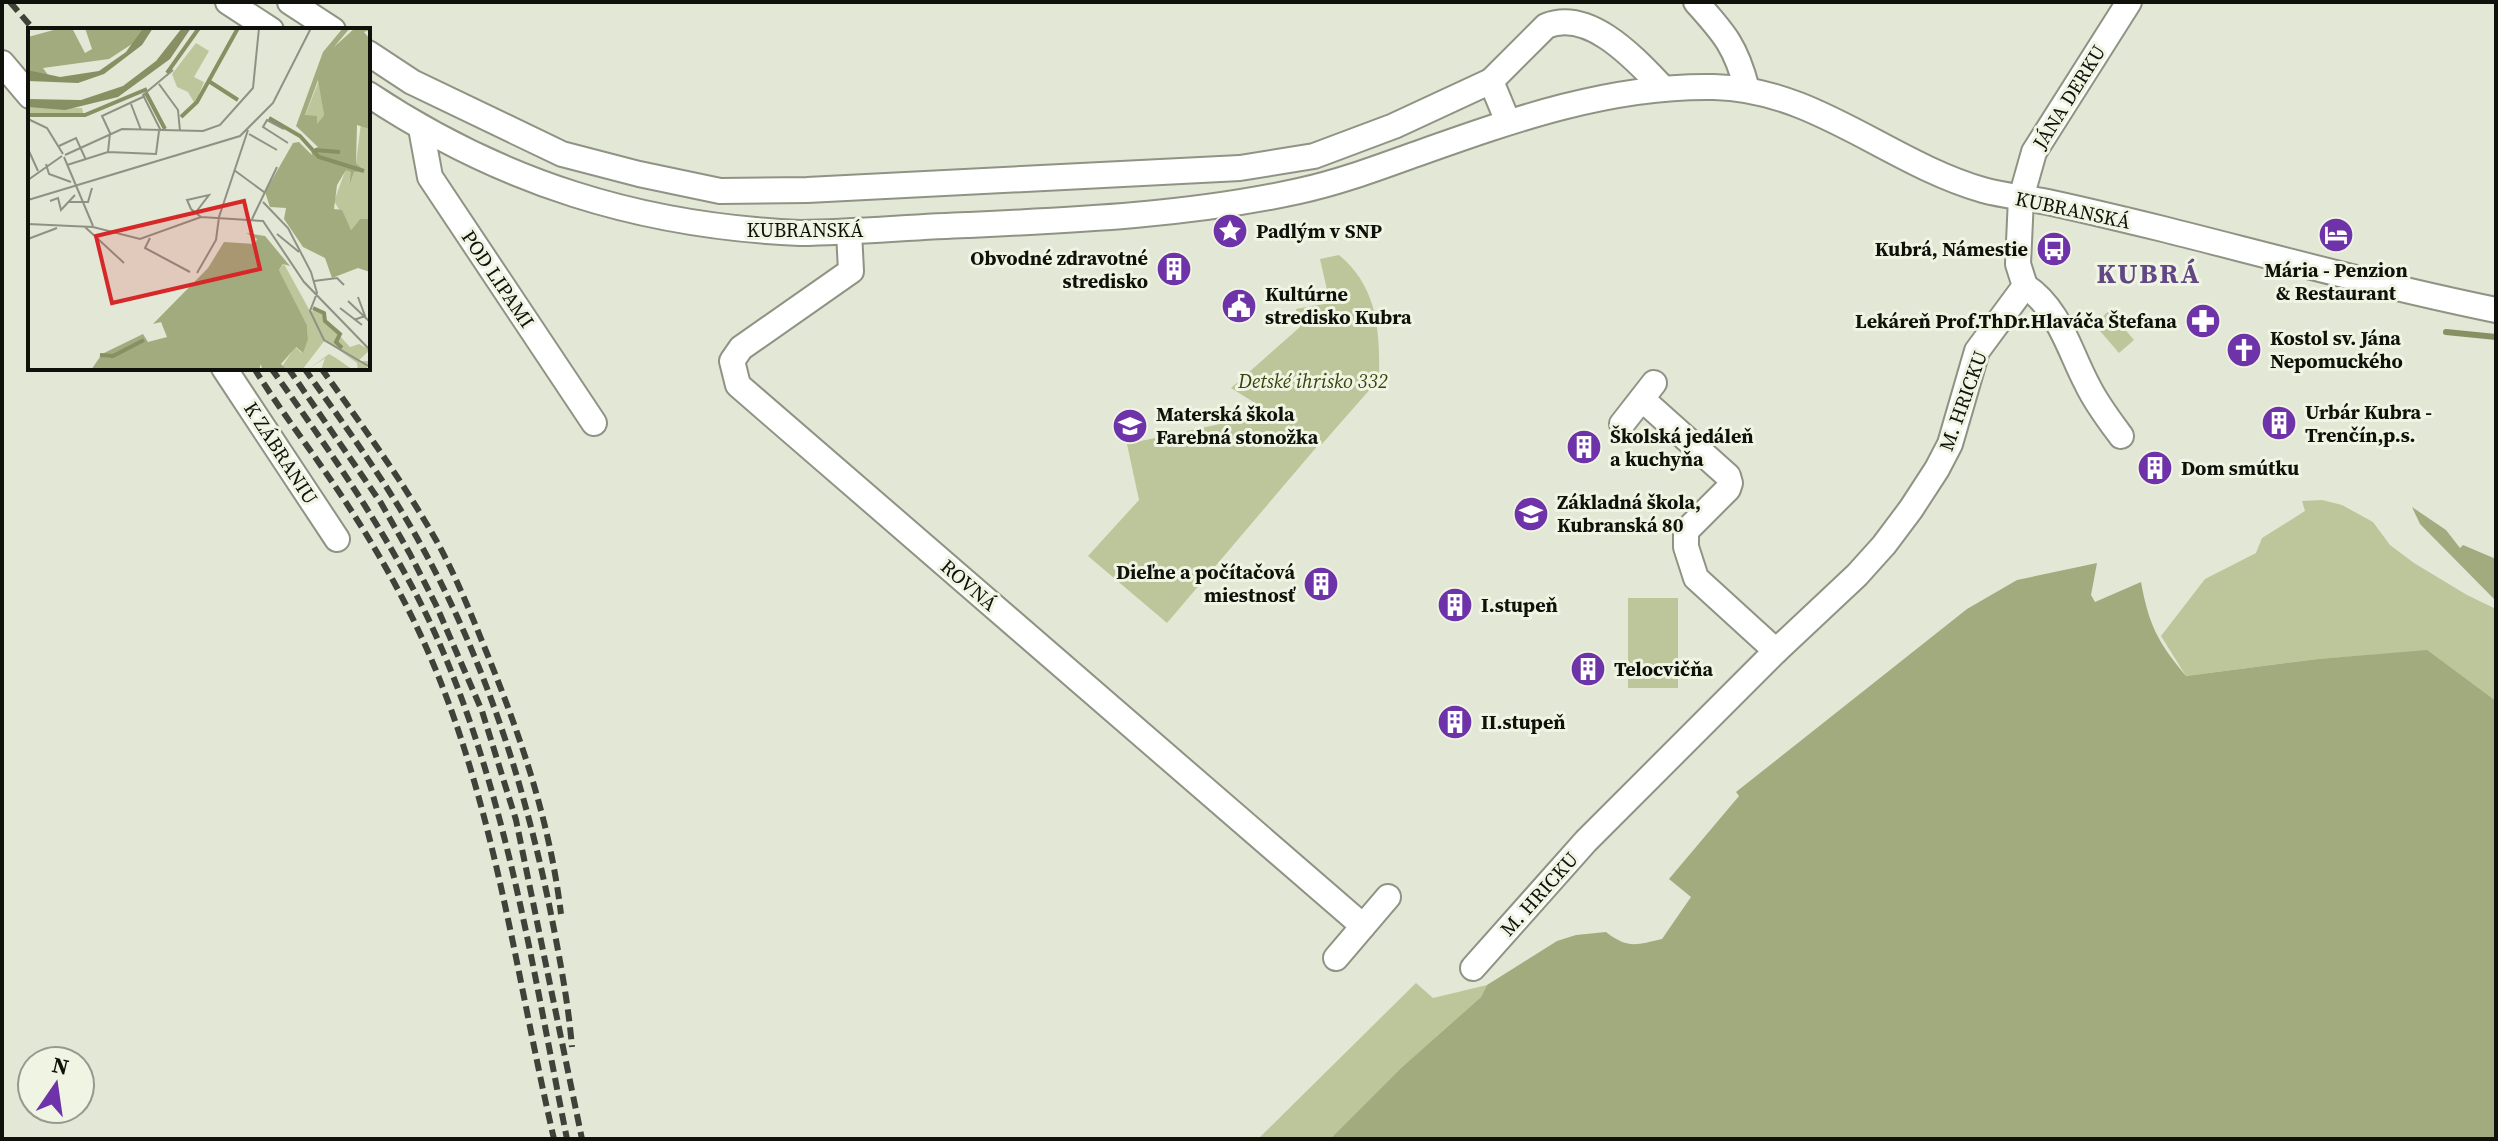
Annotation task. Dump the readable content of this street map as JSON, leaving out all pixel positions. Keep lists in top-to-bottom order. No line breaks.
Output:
{"streets":{"street":["JÁNA DERKU","KUBRANSKÁ","POD LIPAMI","M. HRICKU","K ZÁBRANIU","ROVNÁ"]},"crossings":[["JÁNA DERKU","KUBRANSKÁ"],["KUBRANSKÁ","POD LIPAMI"],["KUBRANSKÁ","ROVNÁ"]],"districts":["KUBRÁ"],"parks":["Detské ihrisko 332"],"places":{"place":["Padlým v SNP"],"hotel":["Mária - Penzion & Restaurant"],"bus stop":["Kubrá, Námestie"],"building":["Obvodné zdravotné stredisko","Urbár Kubra - Trenčín,p.s.","Školská jedáleň a kuchyňa","Dom smútku","Dieľne a počítačová miestnosť","I.stupeň","Telocvičňa","II.stupeň"],"public building":["Kultúrne stredisko Kubra"],"pharmacy":["Lekáreň Prof.ThDr.Hlaváča Štefana"],"church":["Kostol sv. Jána Nepomuckého"],"school or university":["Materská škola Farebná stonožka","Základná škola, Kubranská 80"]},"north":"top"}
